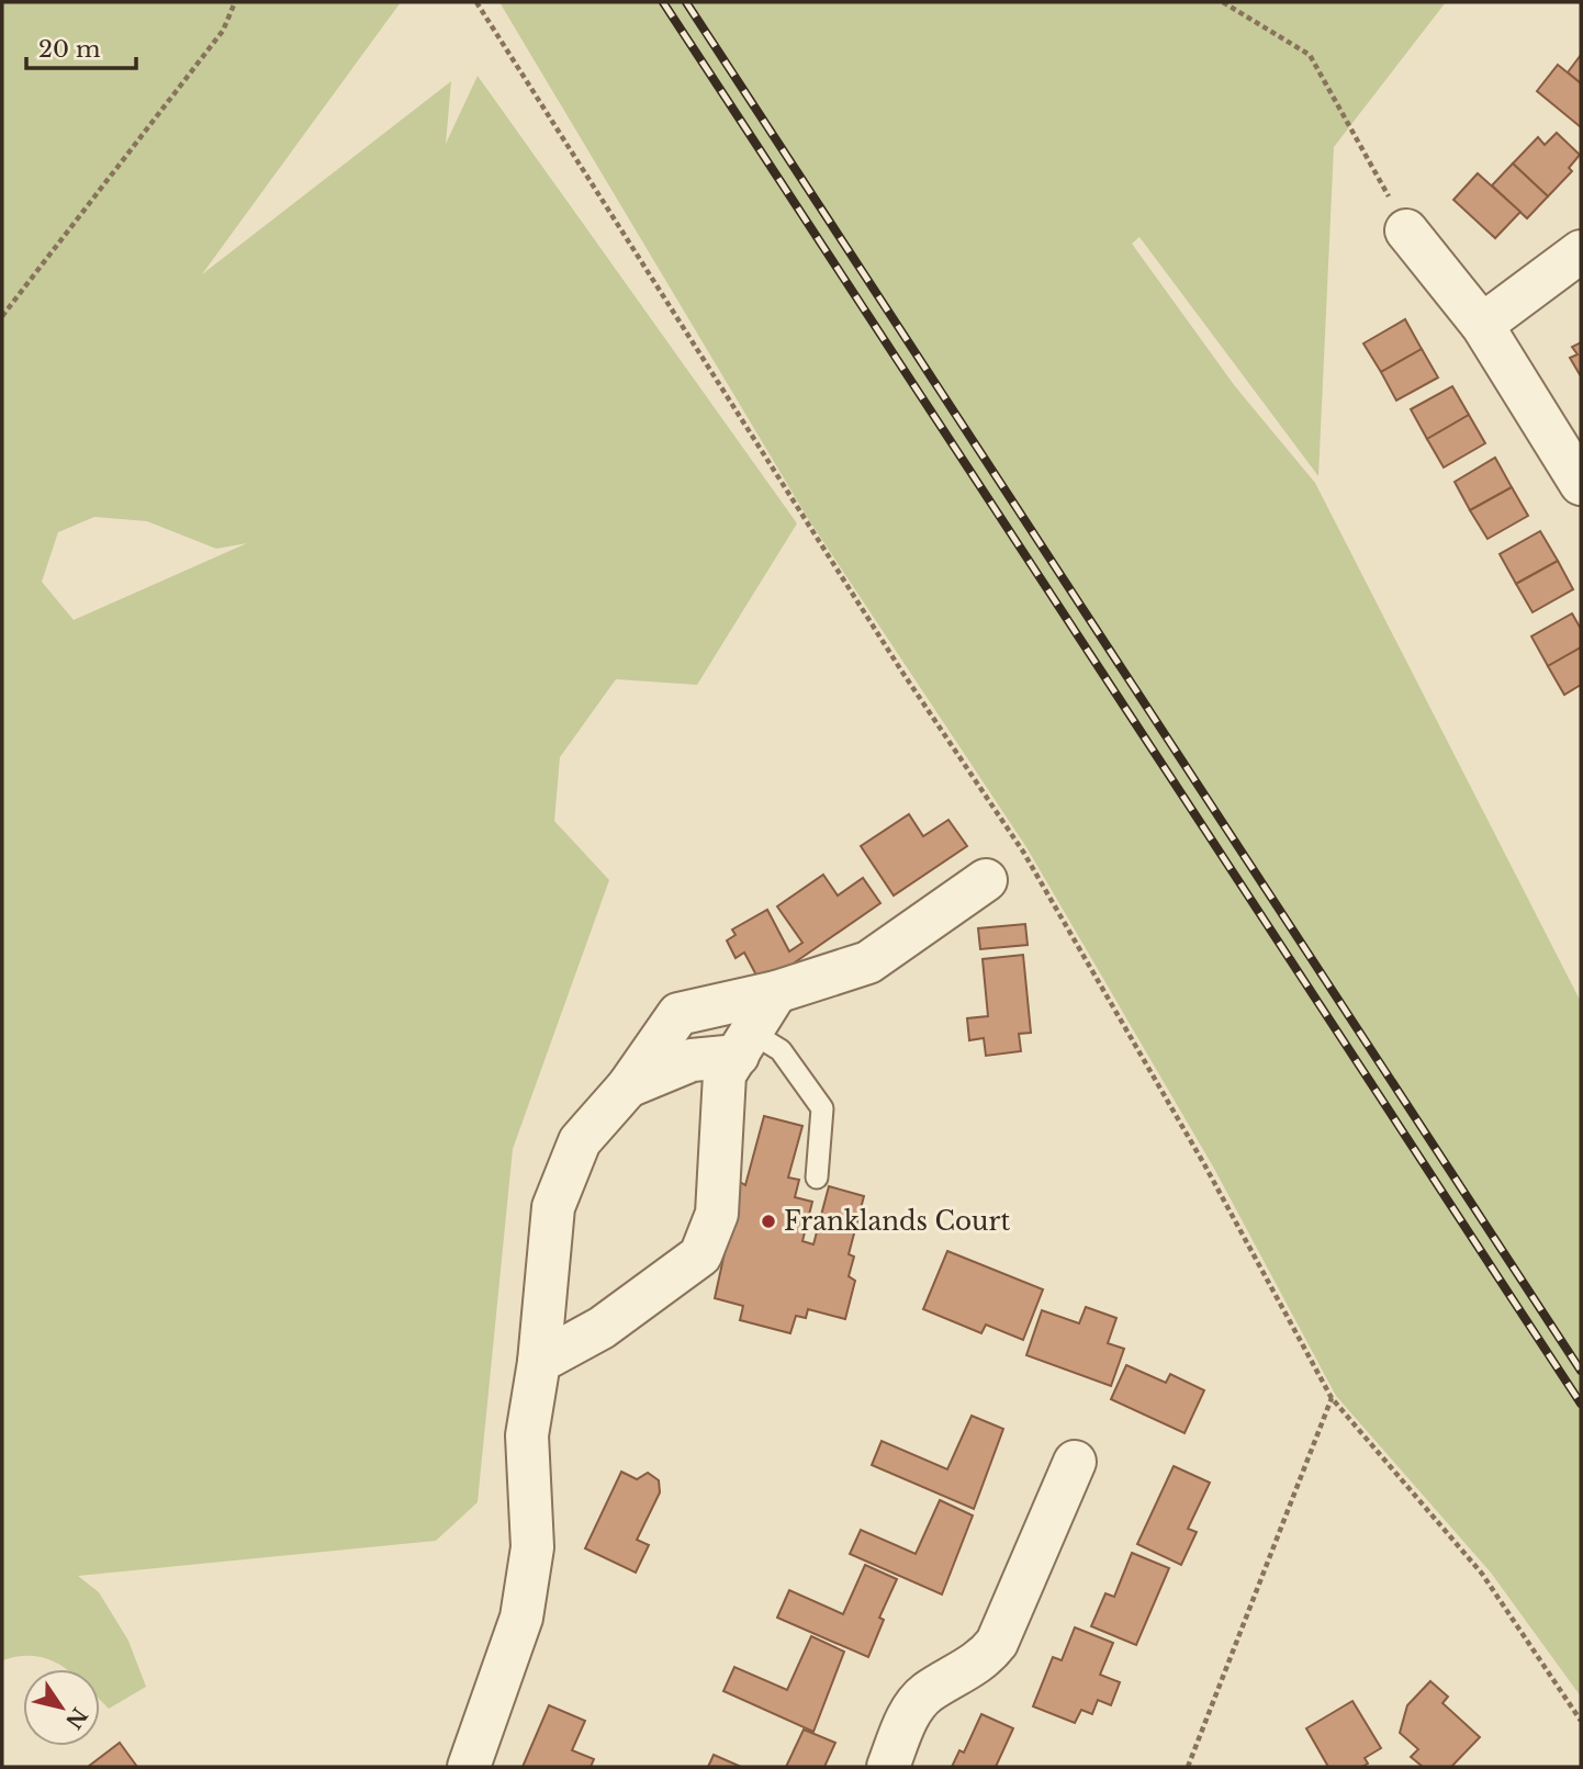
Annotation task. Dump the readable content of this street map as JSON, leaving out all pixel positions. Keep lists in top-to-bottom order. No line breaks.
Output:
{"places":["Franklands Court"],"scale_bar":"20 m","north":"bottom right"}
